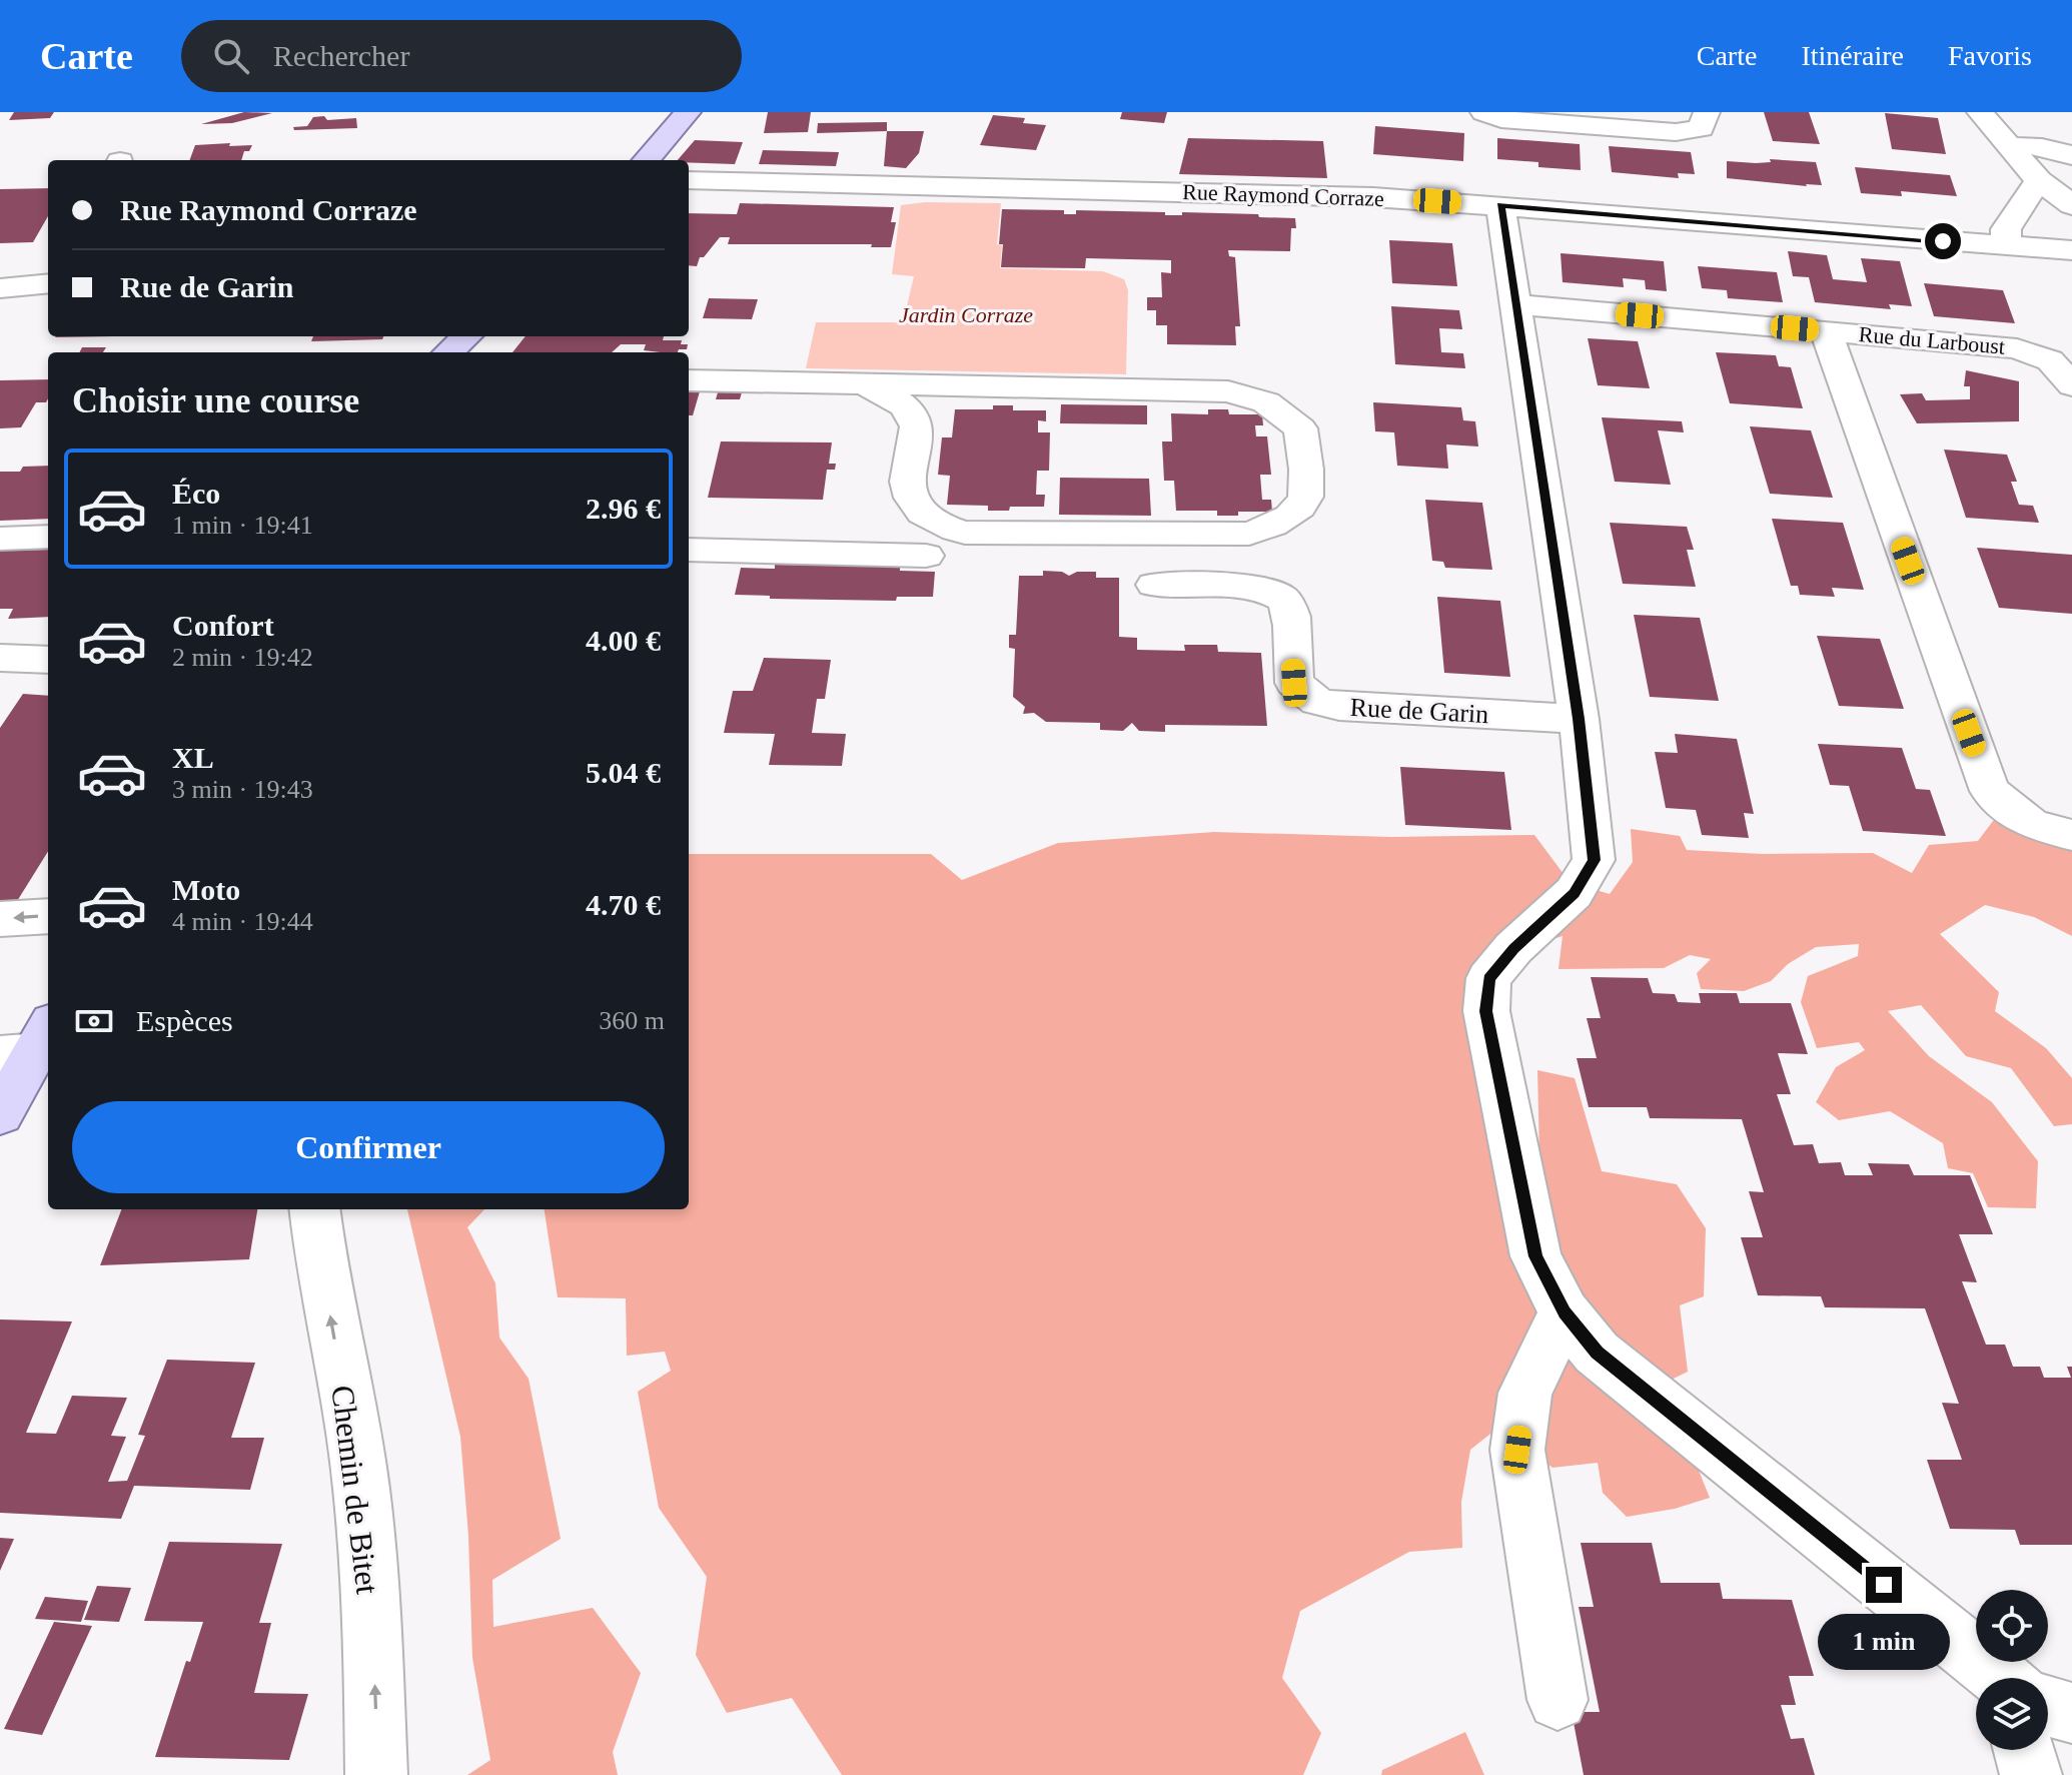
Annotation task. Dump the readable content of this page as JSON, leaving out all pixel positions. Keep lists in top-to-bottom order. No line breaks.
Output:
{"streets":{"street":["Rue Raymond Corraze","Rue du Larboust","Rue de Garin","Chemin de Bitet"]},"one_way":["Chemin de Bitet"],"parks":["Jardin Corraze"],"page":{"header":"Carte","search":"Rechercher","nav":["Carte","Itinéraire","Favoris"],"banner":["Rue Raymond Corraze","Rue de Garin"],"heading":"Choisir une course","list":[{"name":"Éco","note":"1 min · 19:41","value":"2.96 €"},{"name":"Confort","note":"2 min · 19:42","value":"4.00 €"},{"name":"XL","note":"3 min · 19:43","value":"5.04 €"},{"name":"Moto","note":"4 min · 19:44","value":"4.70 €"}],"pay":["Espèces","360 m"],"buttons":"Confirmer","bubble":"1 min"}}
